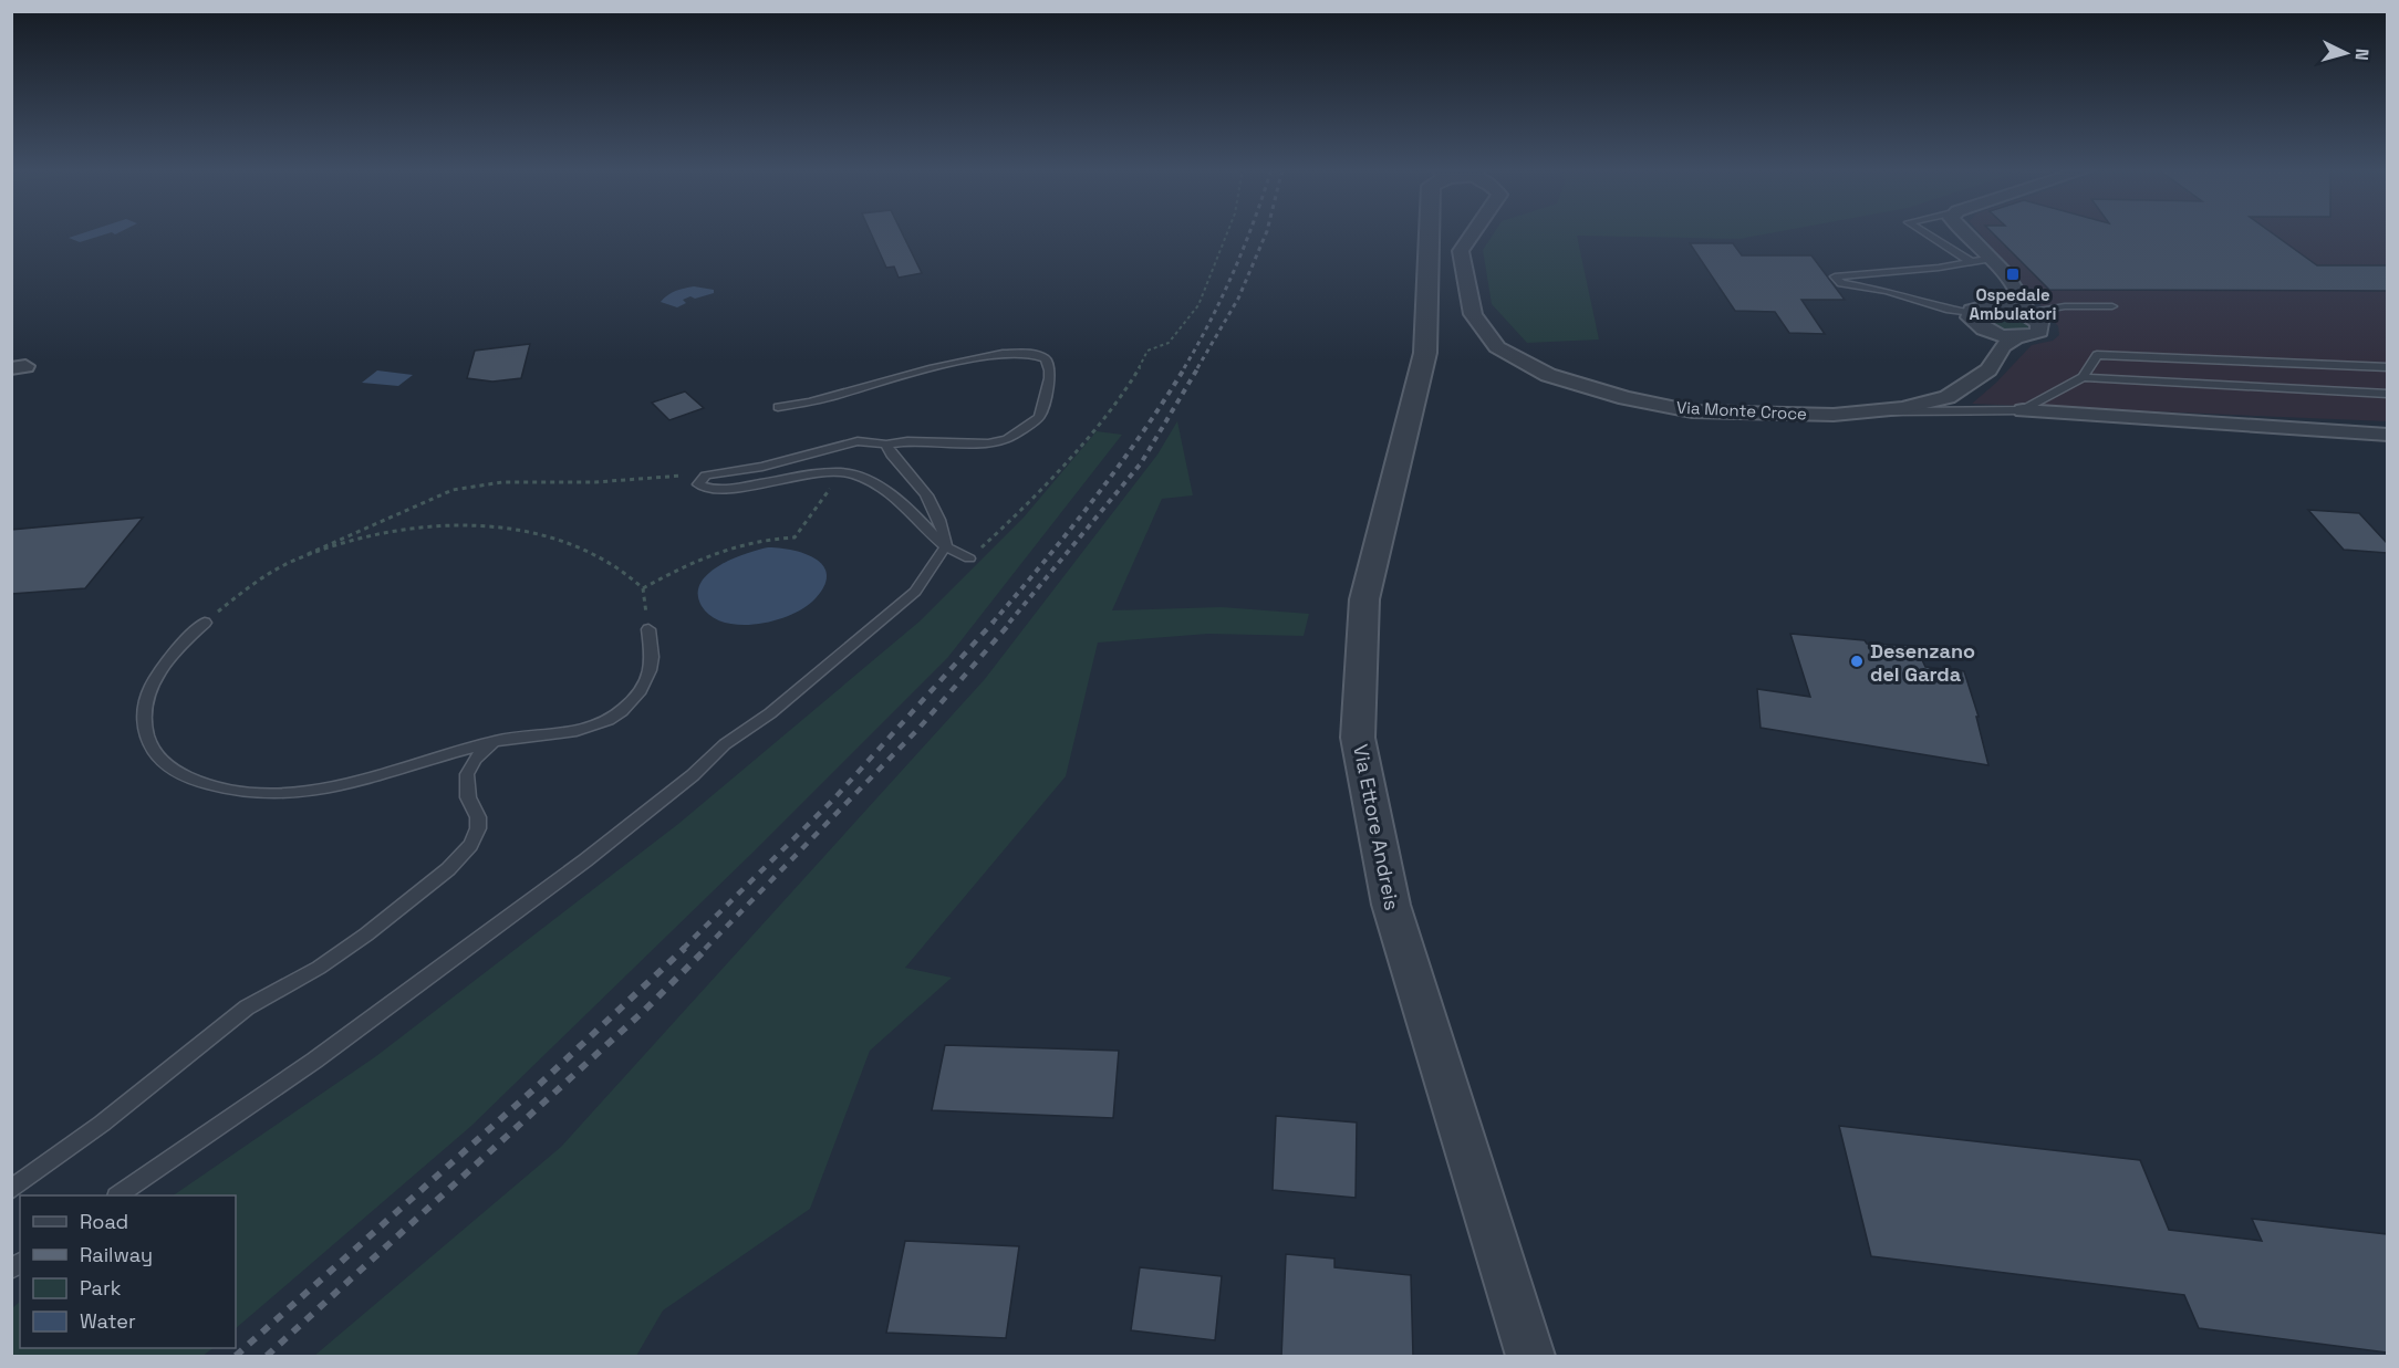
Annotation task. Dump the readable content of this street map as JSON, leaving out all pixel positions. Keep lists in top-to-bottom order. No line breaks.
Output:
{"streets":{"street":["Via Monte Croce","Via Ettore Andreis"]},"places":{"transit":["Ospedale Ambulatori"],"other":["Desenzano del Garda"]},"legend":["Road","Railway","Park","Water"],"north":"right"}
